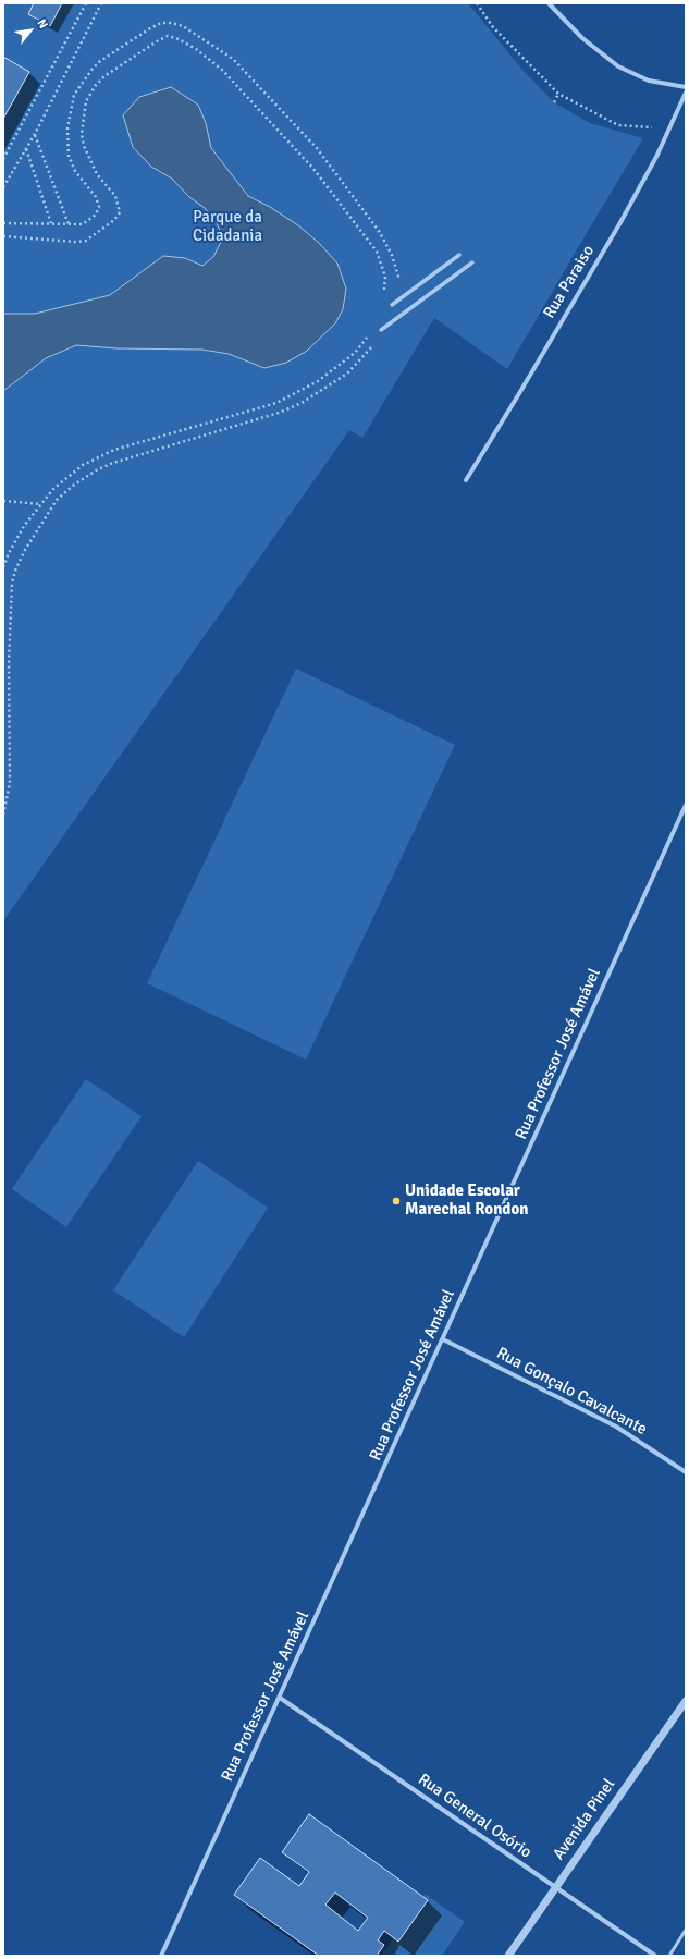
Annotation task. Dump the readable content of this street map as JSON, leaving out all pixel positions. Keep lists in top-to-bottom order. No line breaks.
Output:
{"streets":{"street":["Rua Paraiso","Rua Professor José Amável","Rua Gonçalo Cavalcante","Rua General Osório","Avenida Pinel"]},"crossings":[["Rua Professor José Amável","Rua Gonçalo Cavalcante"],["Rua Professor José Amável","Rua General Osório"],["Rua General Osório","Avenida Pinel"]],"parks":["Parque da Cidadania"],"places":["Unidade Escolar Marechal Rondon"],"north":"top right"}
